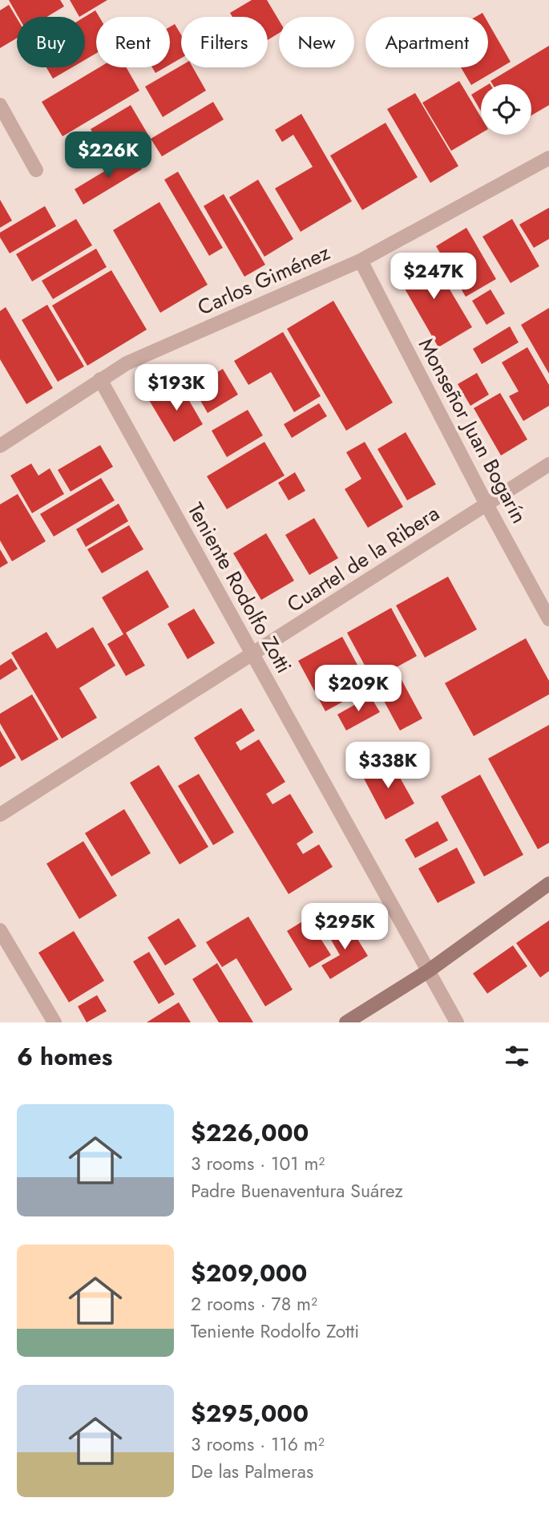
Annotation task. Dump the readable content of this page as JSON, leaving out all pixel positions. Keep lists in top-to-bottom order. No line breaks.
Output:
{"streets":{"street":["Carlos Giménez","Monseñor Juan Bogarín","Cuartel de la Ribera","Teniente Rodolfo Zotti"]},"crossings":[["Carlos Giménez","Monseñor Juan Bogarín"],["Carlos Giménez","Teniente Rodolfo Zotti"],["Monseñor Juan Bogarín","Cuartel de la Ribera"],["Cuartel de la Ribera","Teniente Rodolfo Zotti"]],"page":{"chip":["Buy","Rent","Filters","New","Apartment"],"price":["$226K","$247K","$193K","$209K","$338K","$295K"],"heading":"6 homes","list":[{"name":"$226,000","note":"3 rooms · 101 m² · Padre Buenaventura Suárez"},{"name":"$209,000","note":"2 rooms · 78 m² · Teniente Rodolfo Zotti"},{"name":"$295,000","note":"3 rooms · 116 m² · De las Palmeras"}]}}
